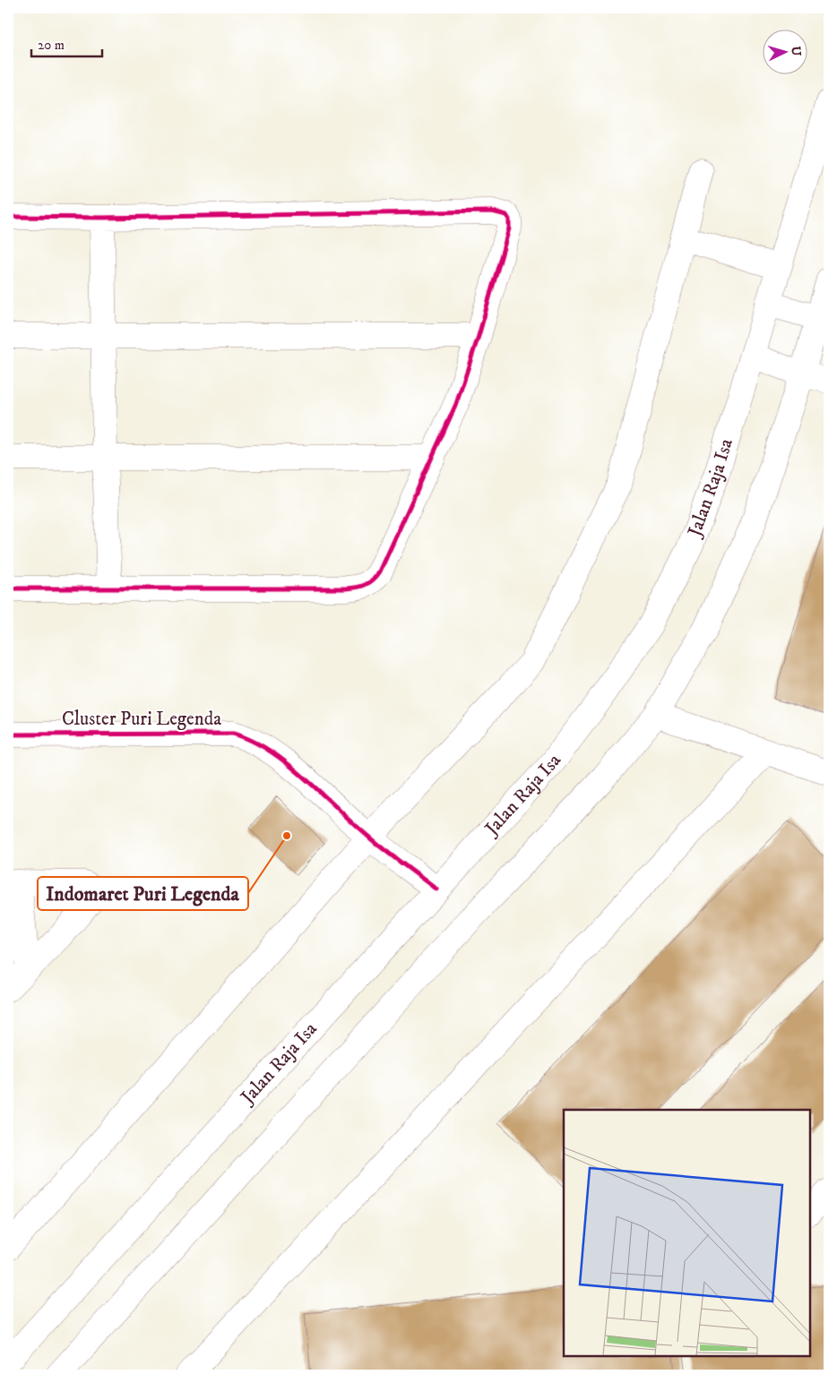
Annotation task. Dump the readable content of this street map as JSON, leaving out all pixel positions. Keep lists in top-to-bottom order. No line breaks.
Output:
{"streets":{"street":["Jalan Raja Isa","Cluster Puri Legenda"]},"crossings":[["Jalan Raja Isa","Cluster Puri Legenda"]],"places":["Indomaret Puri Legenda"],"scale_bar":"20 m","north":"right"}
